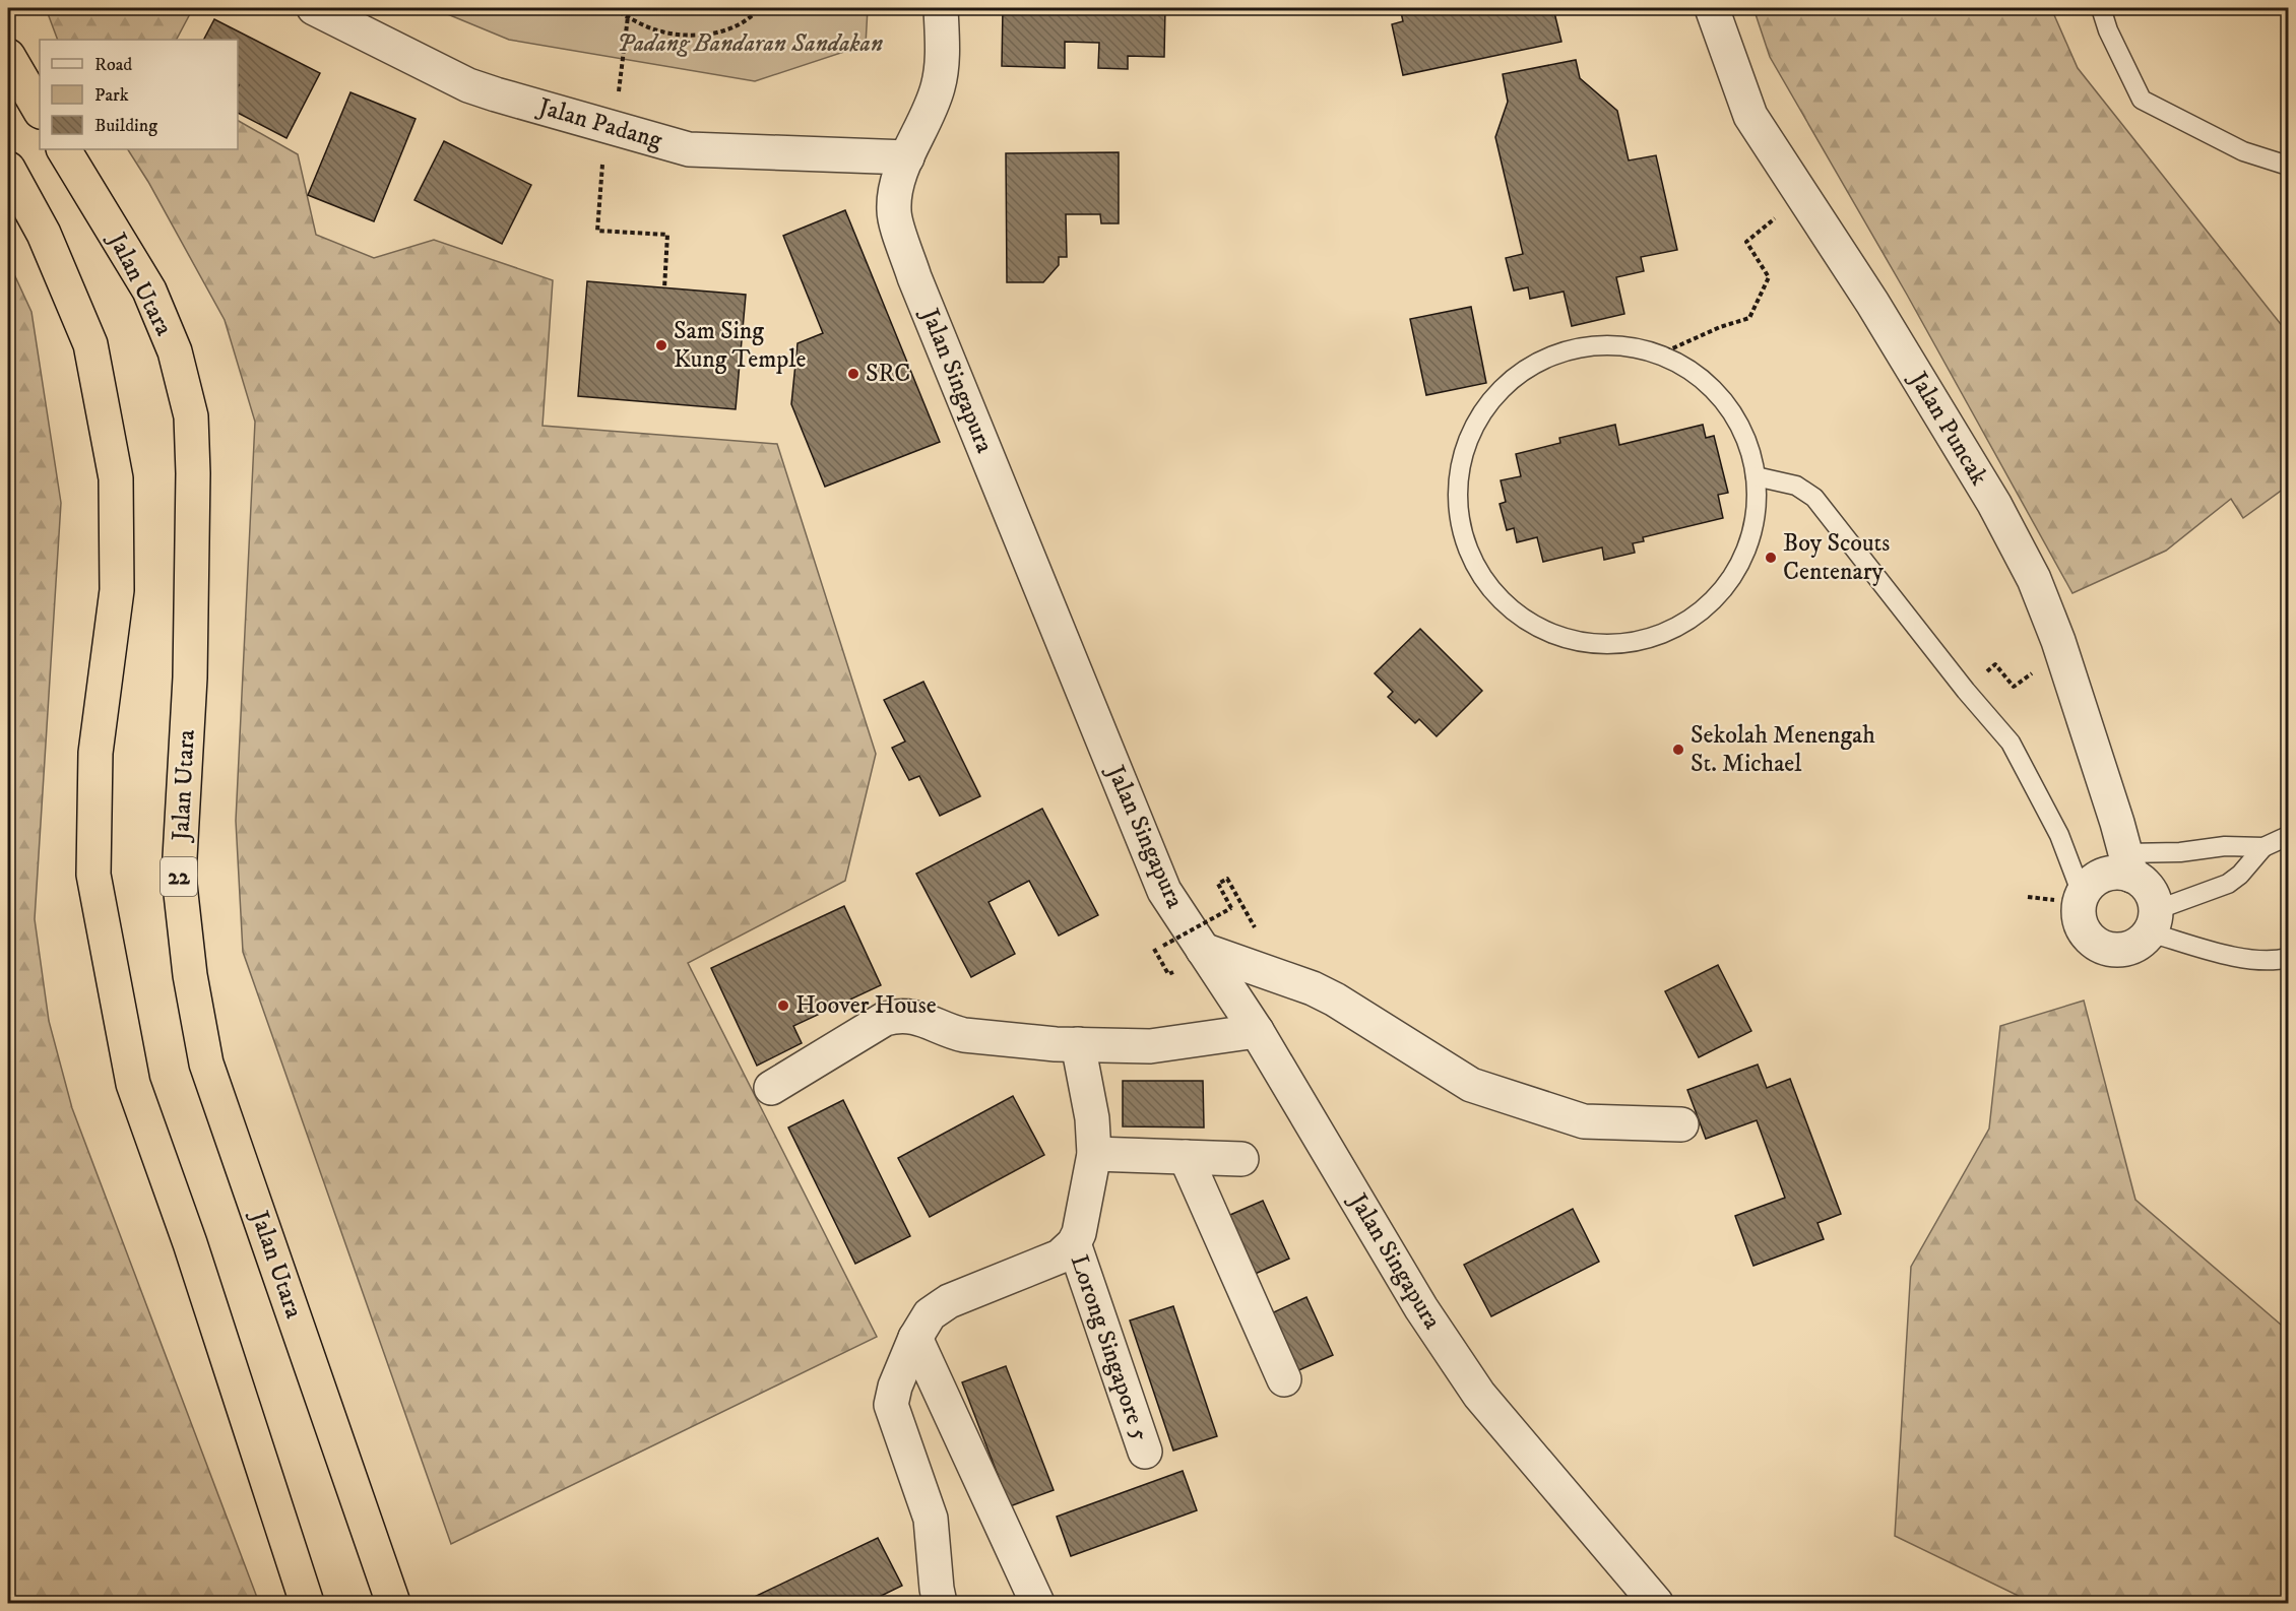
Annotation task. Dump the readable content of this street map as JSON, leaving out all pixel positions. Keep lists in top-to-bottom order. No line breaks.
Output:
{"streets":{"highway":["Jalan Utara","22"],"street":["Jalan Padang","Jalan Singapura","Jalan Puncak","Lorong Singapore 5"]},"crossings":[["Jalan Padang","Jalan Singapura"]],"parks":["Padang Bandaran Sandakan"],"places":["Sam Sing Kung Temple","SRC","Boy Scouts Centenary","Sekolah Menengah St. Michael","Hoover House"],"legend":["Road","Park","Building"]}
